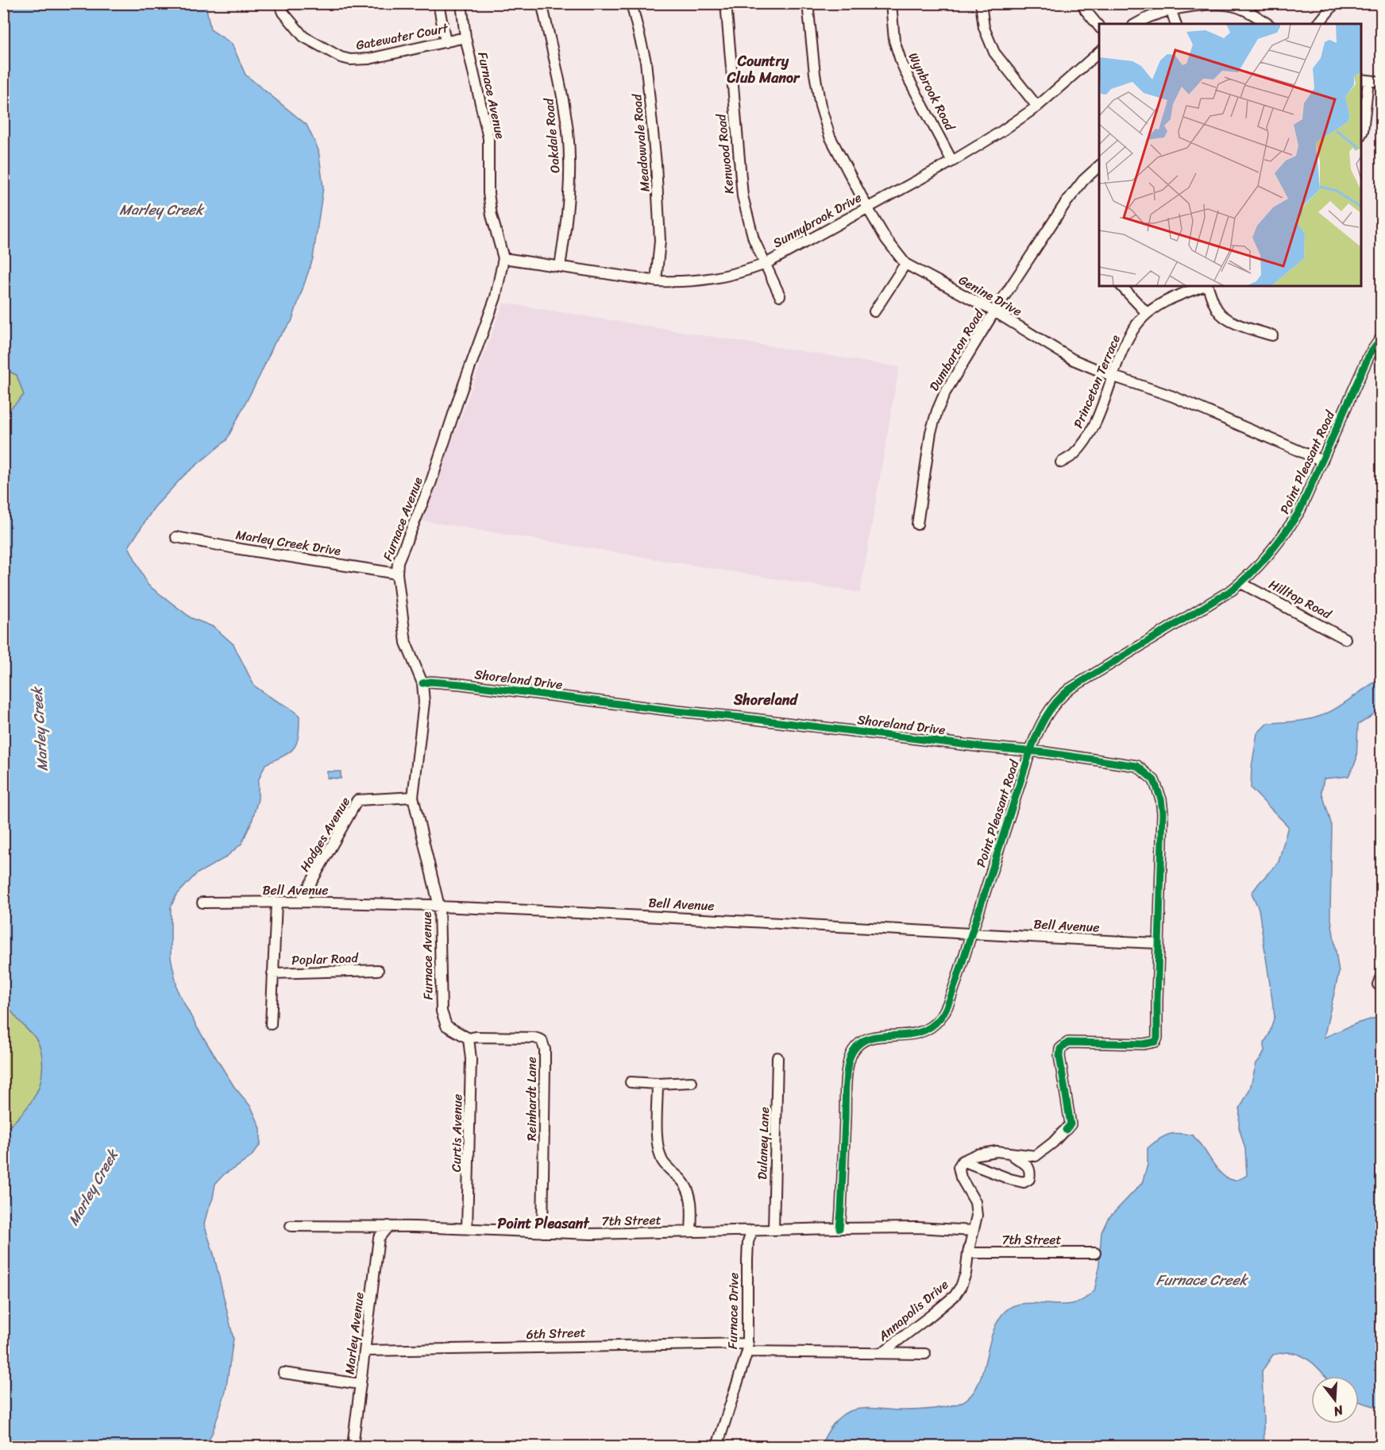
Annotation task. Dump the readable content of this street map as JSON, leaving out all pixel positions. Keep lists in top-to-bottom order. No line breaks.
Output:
{"streets":{"street":["Gatewater Court","Wynbrook Road","Furnace Avenue","Oakdale Road","Meadowvale Road","Kenwood Road","Sunnybrook Drive","Genine Drive","Dumbarton Road","Princeton Terrace","Point Pleasant Road","Marley Creek Drive","Hilltop Road","Shoreland Drive","Hodges Avenue","Bell Avenue","Poplar Road","Reinhardt Lane","Curtis Avenue","Dulaney Lane","7th Street","Annapolis Drive","Furnace Drive","Marley Avenue","6th Street"]},"crossings":[["Gatewater Court","Furnace Avenue"],["Wynbrook Road","Sunnybrook Drive"],["Furnace Avenue","Sunnybrook Drive"],["Furnace Avenue","Marley Creek Drive"],["Furnace Avenue","Shoreland Drive"],["Furnace Avenue","Hodges Avenue"],["Furnace Avenue","Bell Avenue"],["Furnace Avenue","Reinhardt Lane"],["Furnace Avenue","Curtis Avenue"],["Oakdale Road","Sunnybrook Drive"],["Meadowvale Road","Sunnybrook Drive"],["Kenwood Road","Sunnybrook Drive"],["Sunnybrook Drive","Genine Drive"],["Genine Drive","Dumbarton Road"],["Genine Drive","Princeton Terrace"],["Genine Drive","Point Pleasant Road"],["Point Pleasant Road","Hilltop Road"],["Point Pleasant Road","Shoreland Drive"],["Point Pleasant Road","Bell Avenue"],["Point Pleasant Road","7th Street"],["Shoreland Drive","Bell Avenue"],["Hodges Avenue","Bell Avenue"],["Reinhardt Lane","Curtis Avenue"],["Reinhardt Lane","7th Street"],["Curtis Avenue","7th Street"],["Dulaney Lane","7th Street"],["7th Street","Annapolis Drive"],["7th Street","Furnace Drive"],["7th Street","Marley Avenue"],["Annapolis Drive","Furnace Drive"],["Annapolis Drive","6th Street"],["Furnace Drive","6th Street"],["Marley Avenue","6th Street"]],"districts":["Country Club Manor","Shoreland","Point Pleasant"],"water":["Marley Creek","Furnace Creek"],"north":"bottom"}
